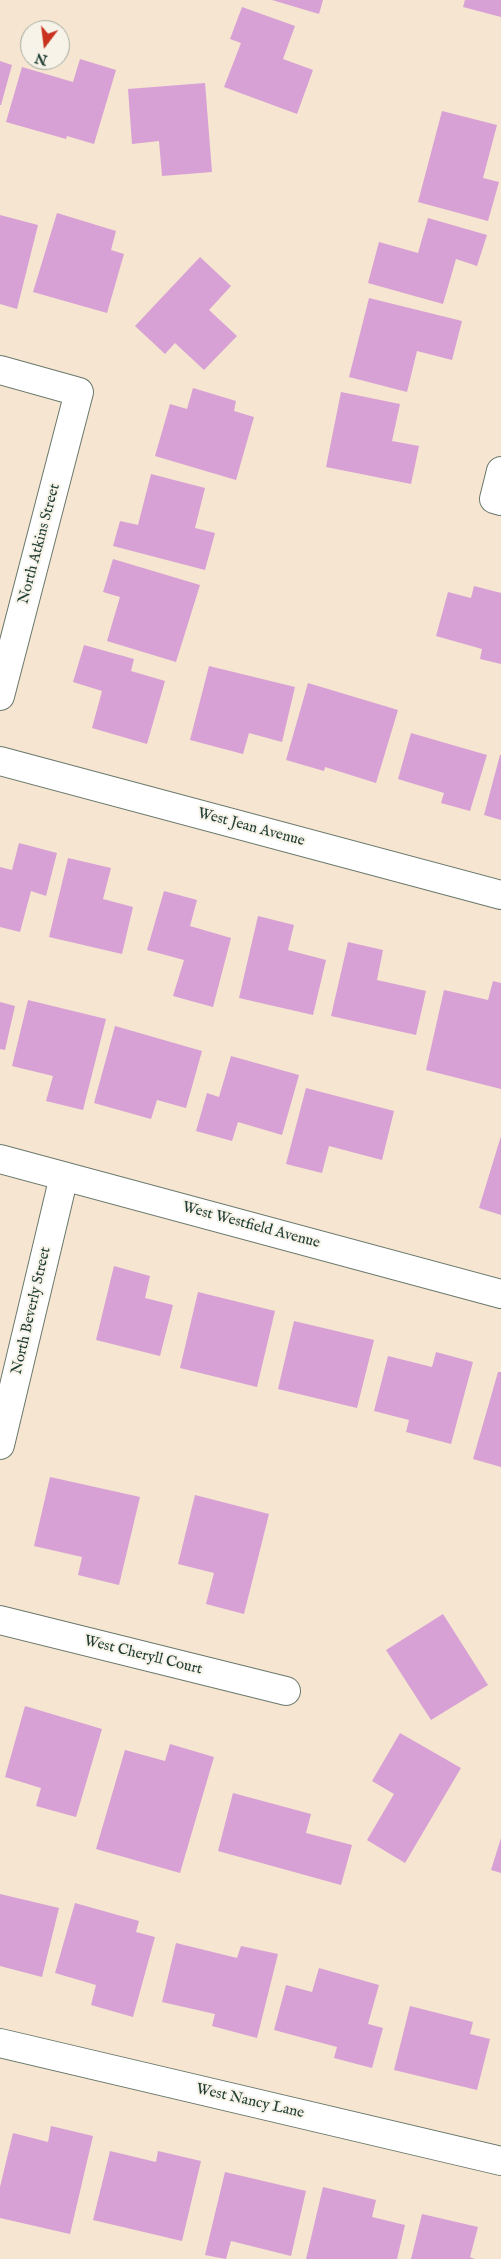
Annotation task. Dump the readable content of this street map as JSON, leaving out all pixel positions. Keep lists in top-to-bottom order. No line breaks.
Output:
{"streets":{"street":["North Atkins Street","West Jean Avenue","West Westfield Avenue","North Beverly Street","West Cheryll Court","West Nancy Lane"]},"crossings":[["West Westfield Avenue","North Beverly Street"]],"north":"bottom"}
